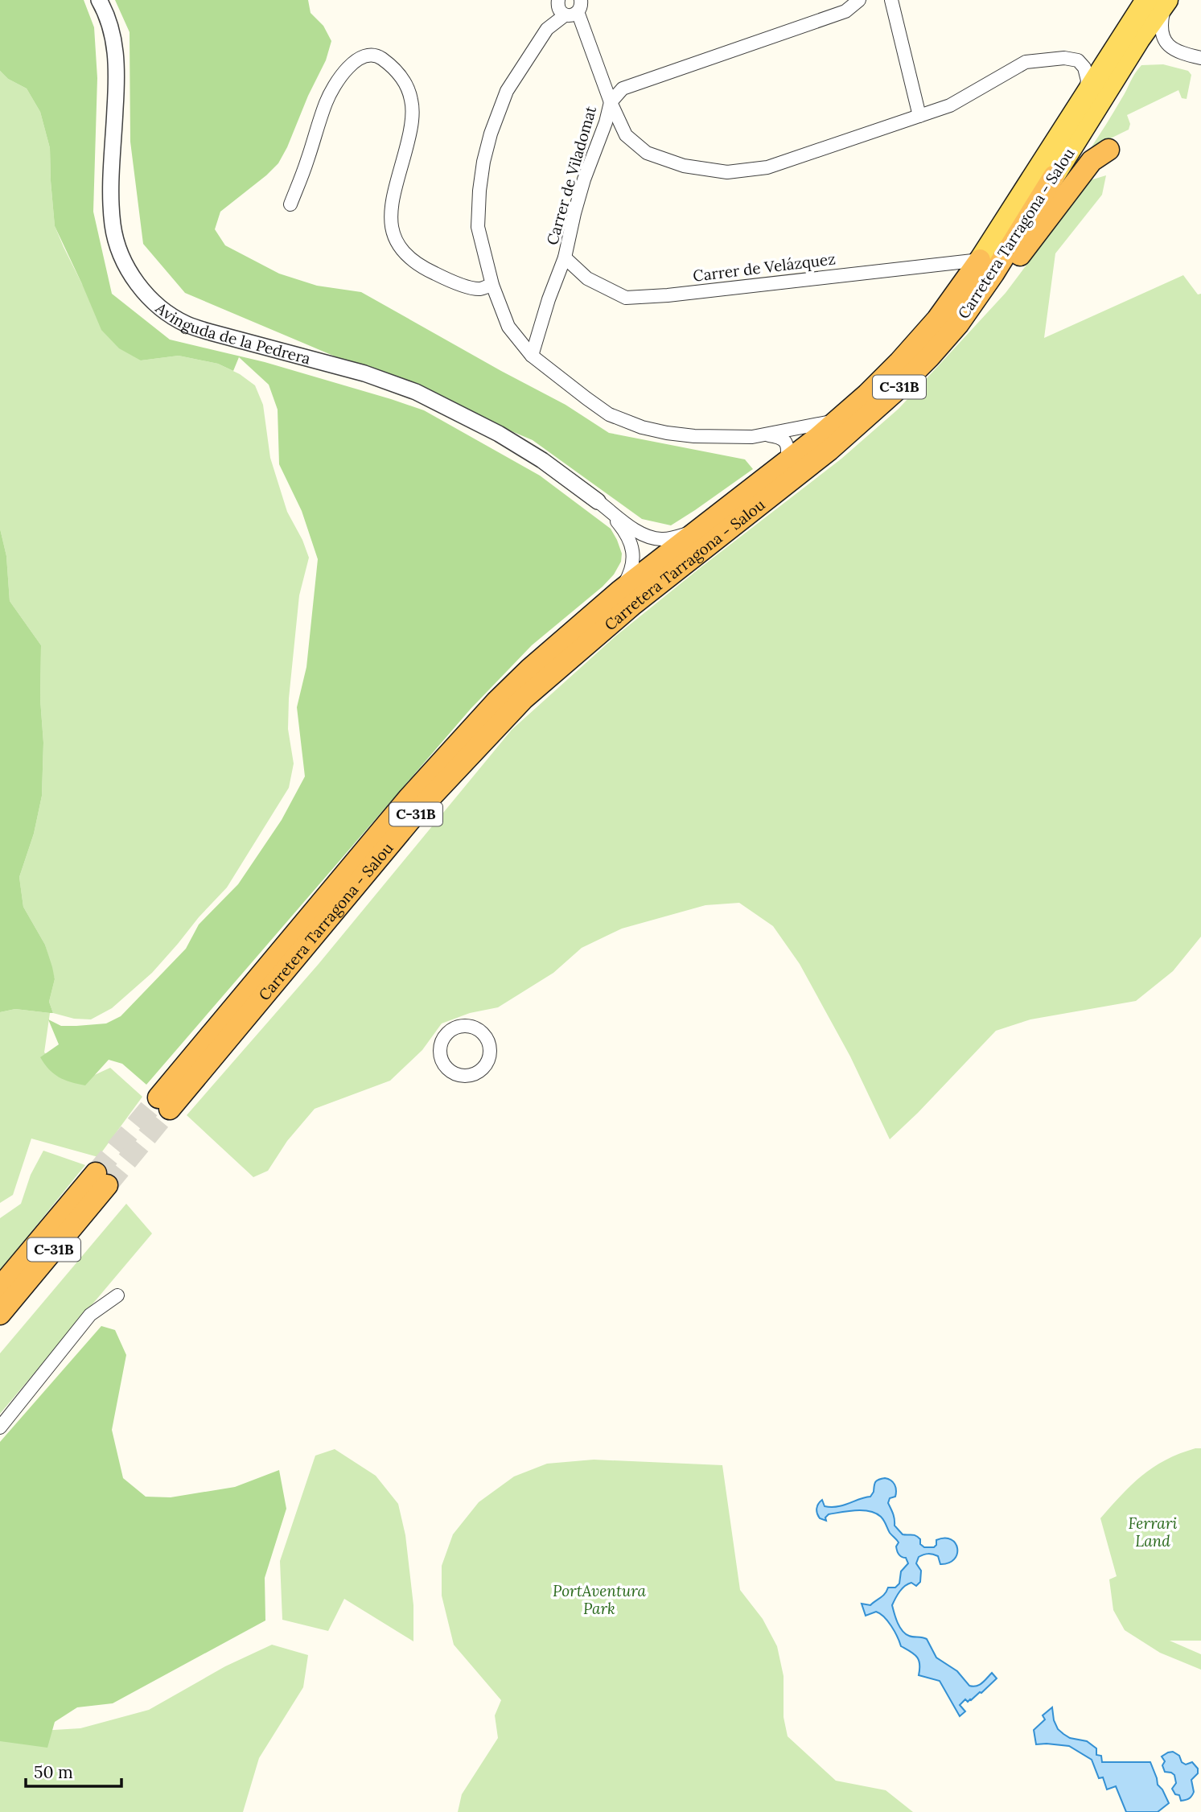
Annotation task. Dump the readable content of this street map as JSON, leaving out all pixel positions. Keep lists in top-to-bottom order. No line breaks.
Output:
{"streets":{"highway":["Carretera Tarragona - Salou","C-31B"],"street":["Carrer de Viladomat","Carrer de Velázquez","Avinguda de la Pedrera"]},"crossings":[["Carrer de Viladomat","Carrer de Velázquez"],["Carretera Tarragona - Salou","Carrer de Velázquez"],["Carretera Tarragona - Salou","Avinguda de la Pedrera"]],"parks":["Ferrari Land","PortAventura Park"],"scale_bar":"50 m"}
